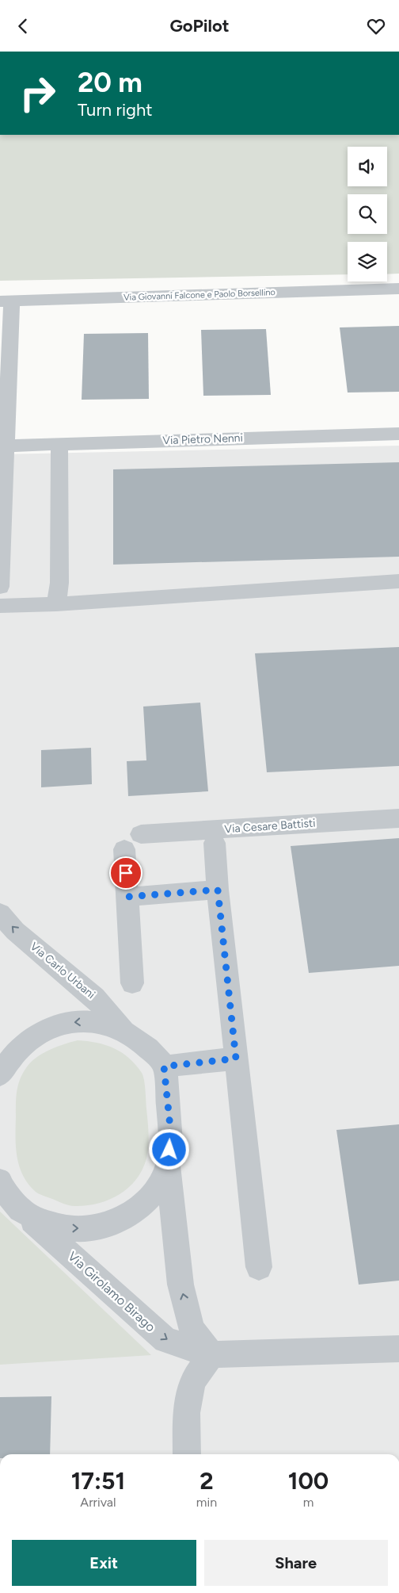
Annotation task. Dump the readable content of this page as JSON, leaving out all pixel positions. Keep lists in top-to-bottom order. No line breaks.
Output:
{"streets":{"street":["Via Giovanni Falcone e Paolo Borsellino","Via Pietro Nenni","Via Cesare Battisti","Via Carlo Urbani","Via Girolamo Birago"]},"one_way":["Via Carlo Urbani","Via Girolamo Birago"],"page":{"header":"GoPilot","turn":["20 m","Turn right"],"eta":["17:51","Arrival","2","min","100","m"],"buttons":["Exit","Share"]}}
